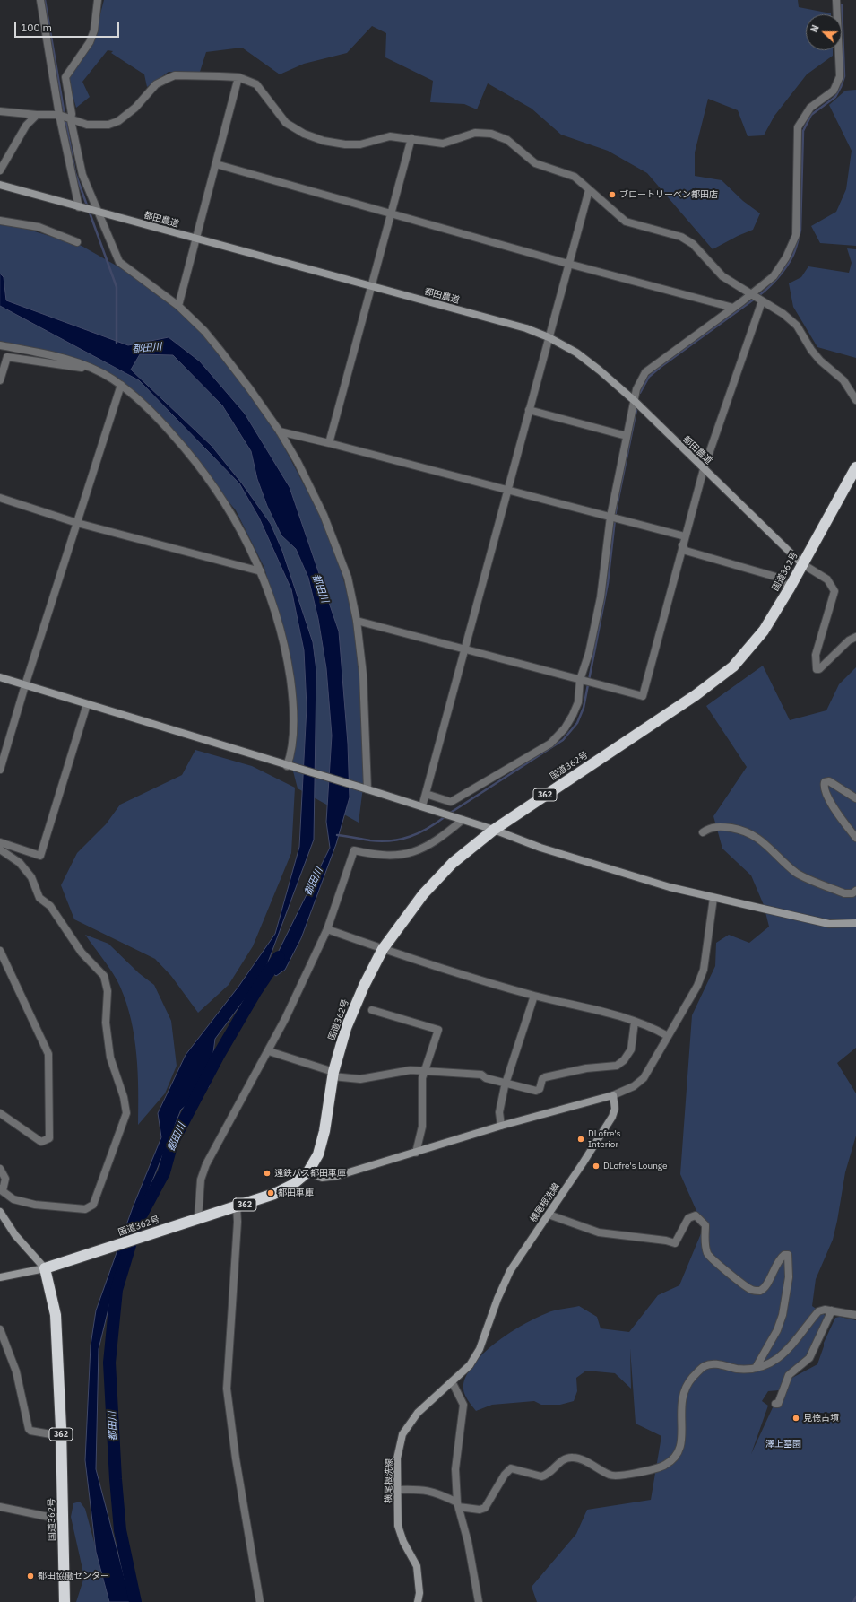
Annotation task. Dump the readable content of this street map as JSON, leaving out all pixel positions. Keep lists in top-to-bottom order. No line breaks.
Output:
{"streets":{"highway":["国道362号","362"],"street":["都田農道","横尾根洗線"]},"crossings":[["都田農道","国道362号"]],"water":["都田川"],"parks":["澤上墓園"],"places":["ブロートリーベン都田店","DLofre's Interior","DLofre's Lounge","遠鉄バス都田車庫","都田車庫","見徳古墳","都田協働センター"],"scale_bar":"100 m","north":"left"}
